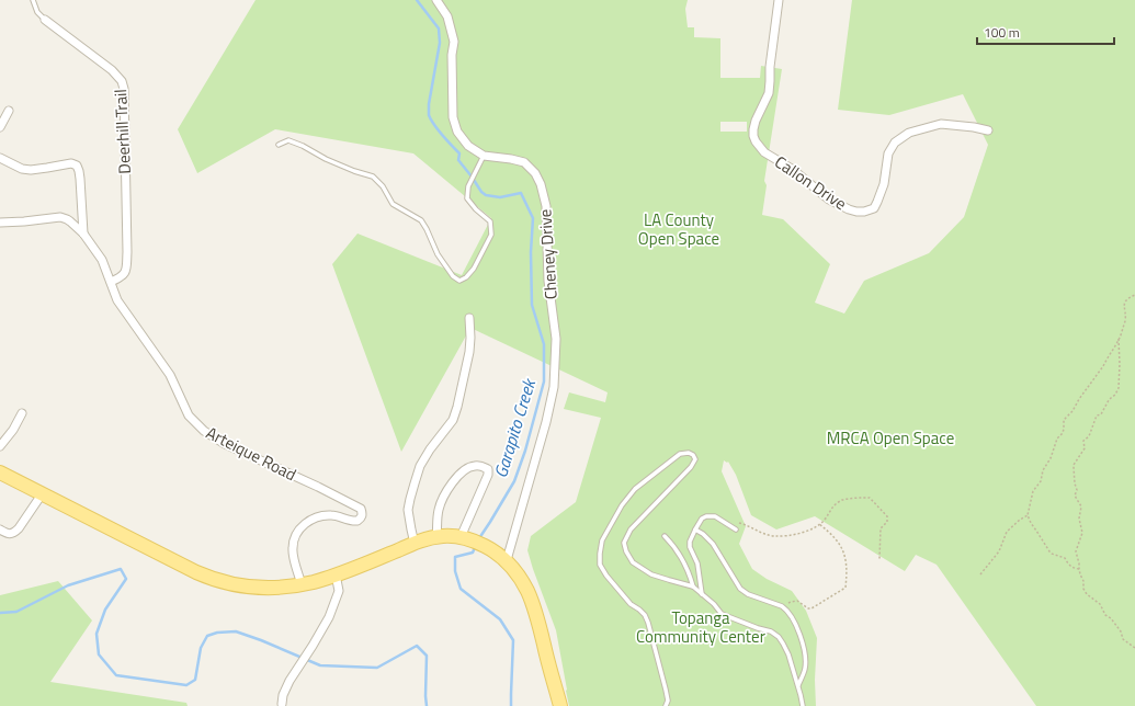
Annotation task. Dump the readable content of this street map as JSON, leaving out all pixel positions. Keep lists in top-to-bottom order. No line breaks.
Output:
{"streets":{"street":["Deerhill Trail","Callon Drive","Cheney Drive","Arteique Road"]},"crossings":[["Deerhill Trail","Arteique Road"]],"water":["Garapito Creek"],"parks":["LA County Open Space","MRCA Open Space","Topanga Community Center"],"scale_bar":"100 m"}
